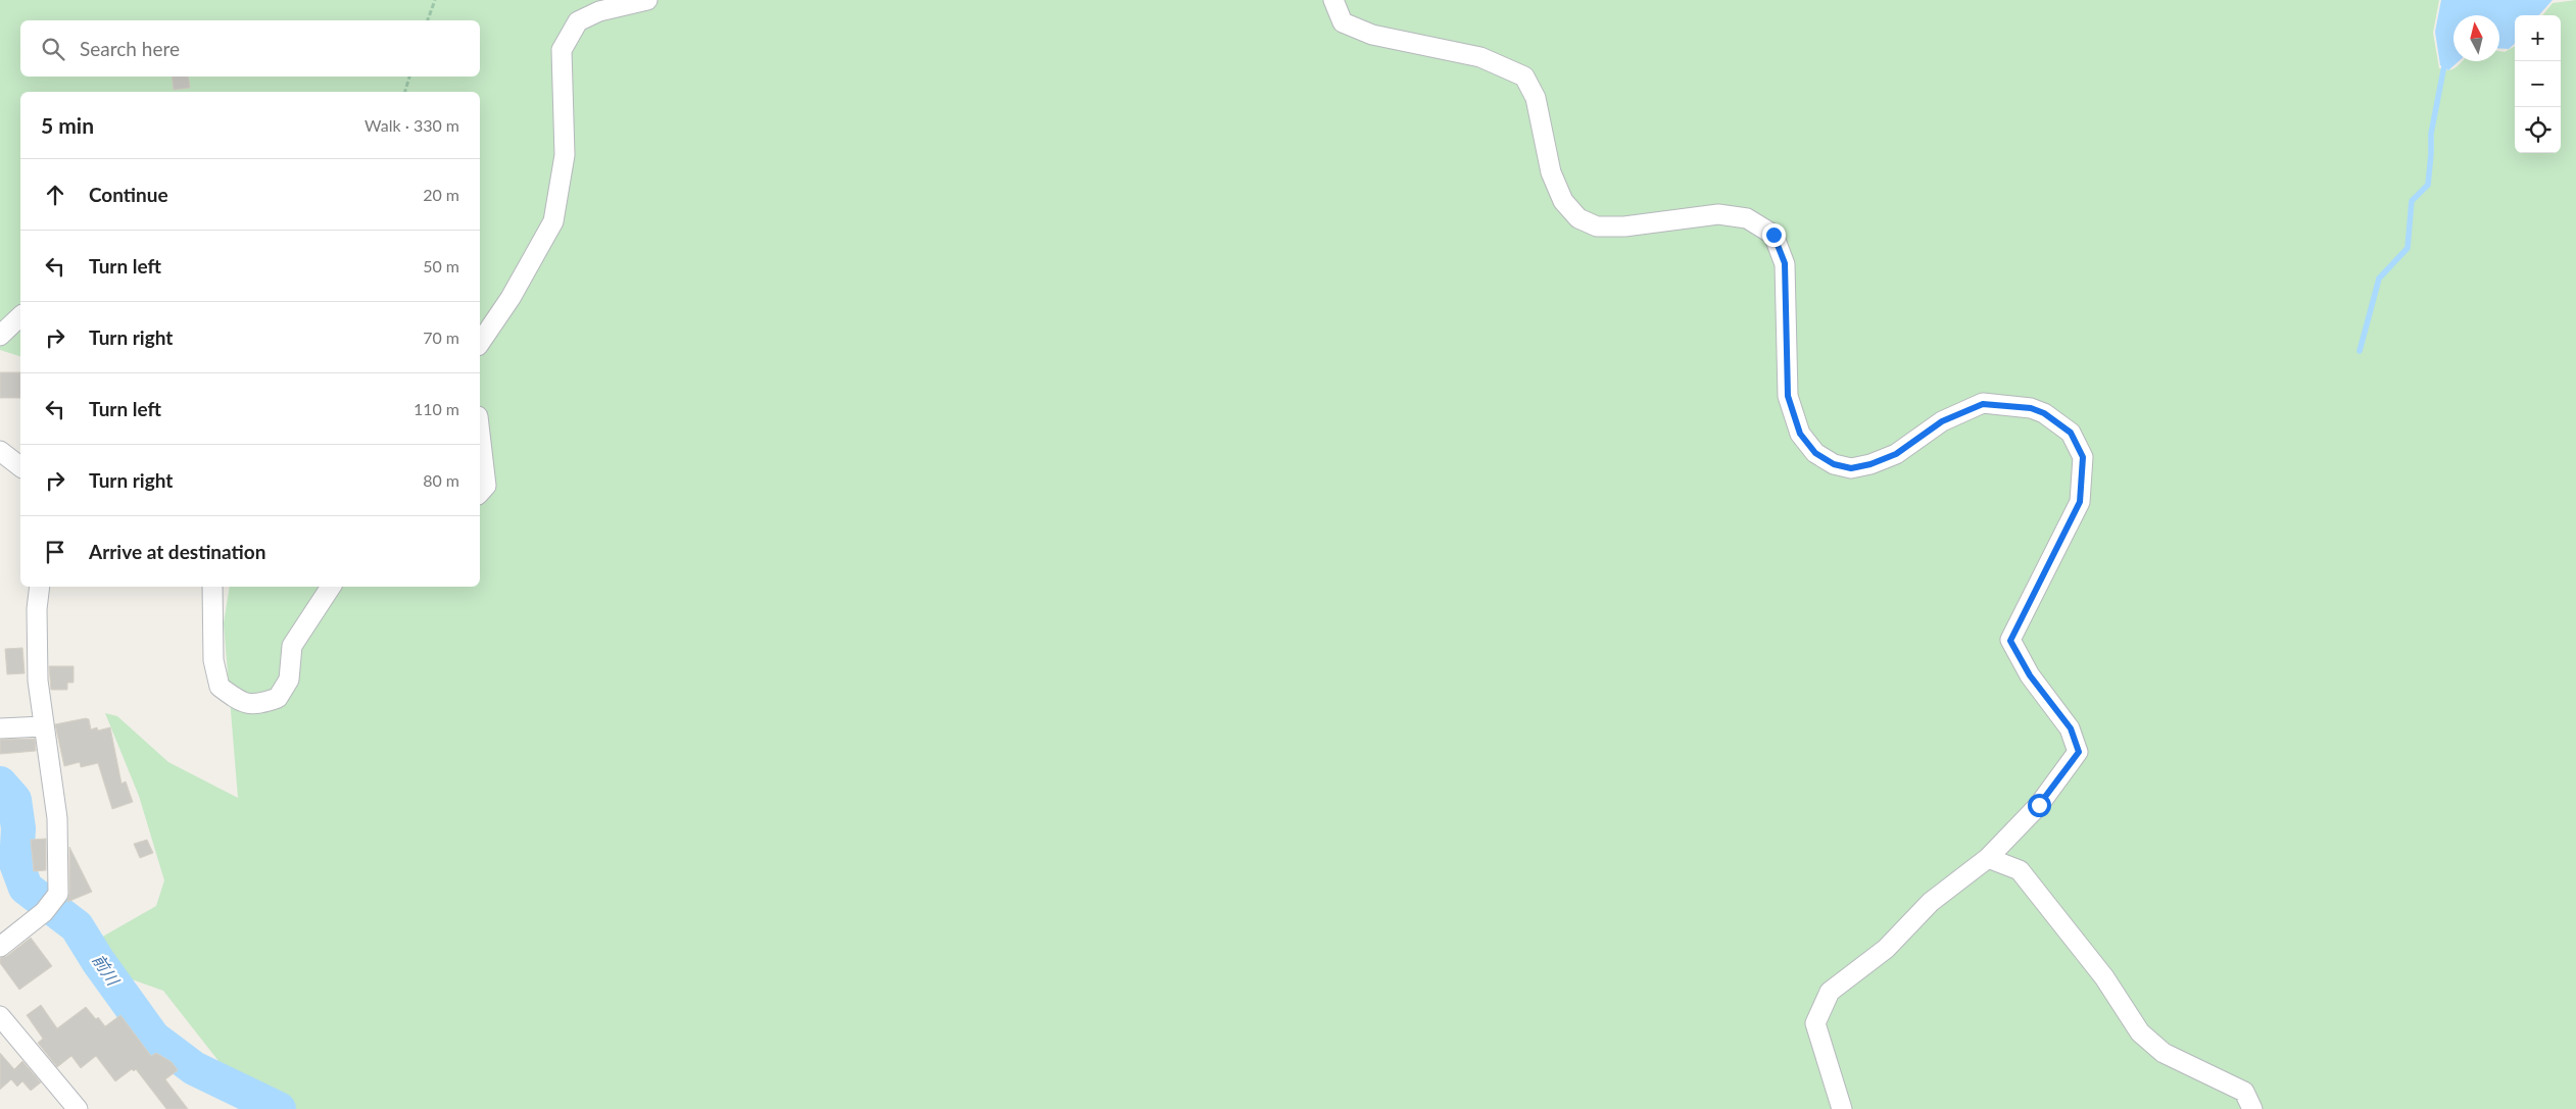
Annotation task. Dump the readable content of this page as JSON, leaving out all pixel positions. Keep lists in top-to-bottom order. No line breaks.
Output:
{"water":["前川"],"north":"top","page":{"map_buttons":["+","−"],"search":"Search here","heading":["5 min","Walk · 330 m"],"list":[["Continue","20 m"],["Turn left","50 m"],["Turn right","70 m"],["Turn left","110 m"],["Turn right","80 m"],"Arrive at destination"]}}
